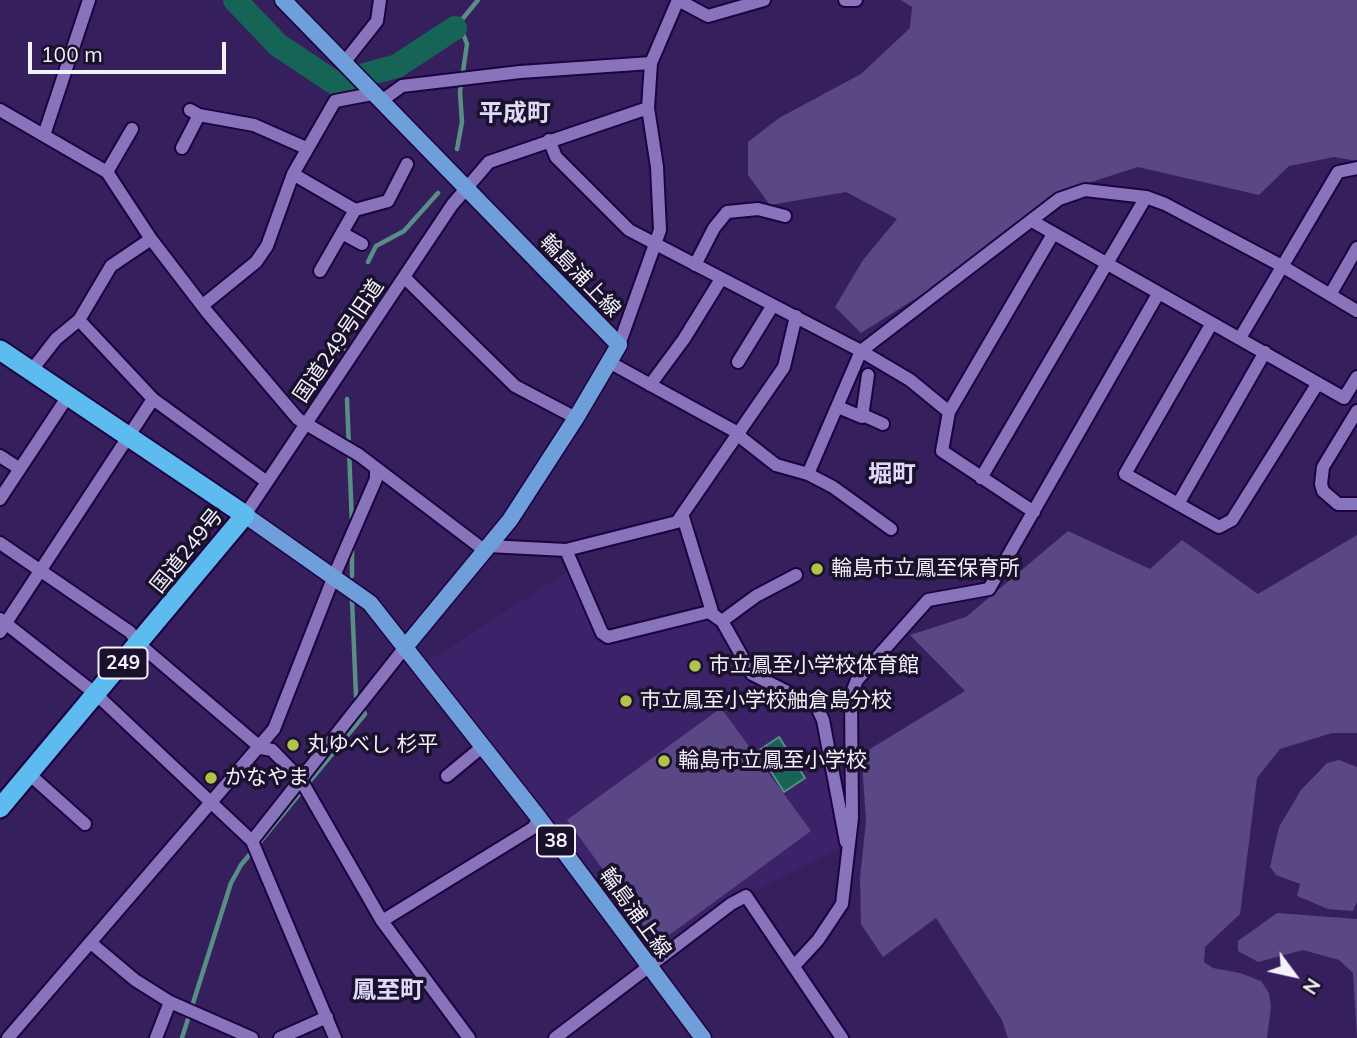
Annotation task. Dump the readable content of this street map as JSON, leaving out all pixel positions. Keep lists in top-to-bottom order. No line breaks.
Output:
{"streets":{"highway":["国道249号","249"],"main road":["輪島浦上線","38"],"street":["国道249号旧道"]},"crossings":[["輪島浦上線","国道249号旧道"],["輪島浦上線","国道249号"],["国道249号旧道","国道249号"]],"districts":["平成町","堀町","鳳至町"],"places":["輪島市立鳳至保育所","市立鳳至小学校体育館","市立鳳至小学校舳倉島分校","丸ゆべし 杉平","輪島市立鳳至小学校","かなやま"],"scale_bar":"100 m","north":"bottom right"}
